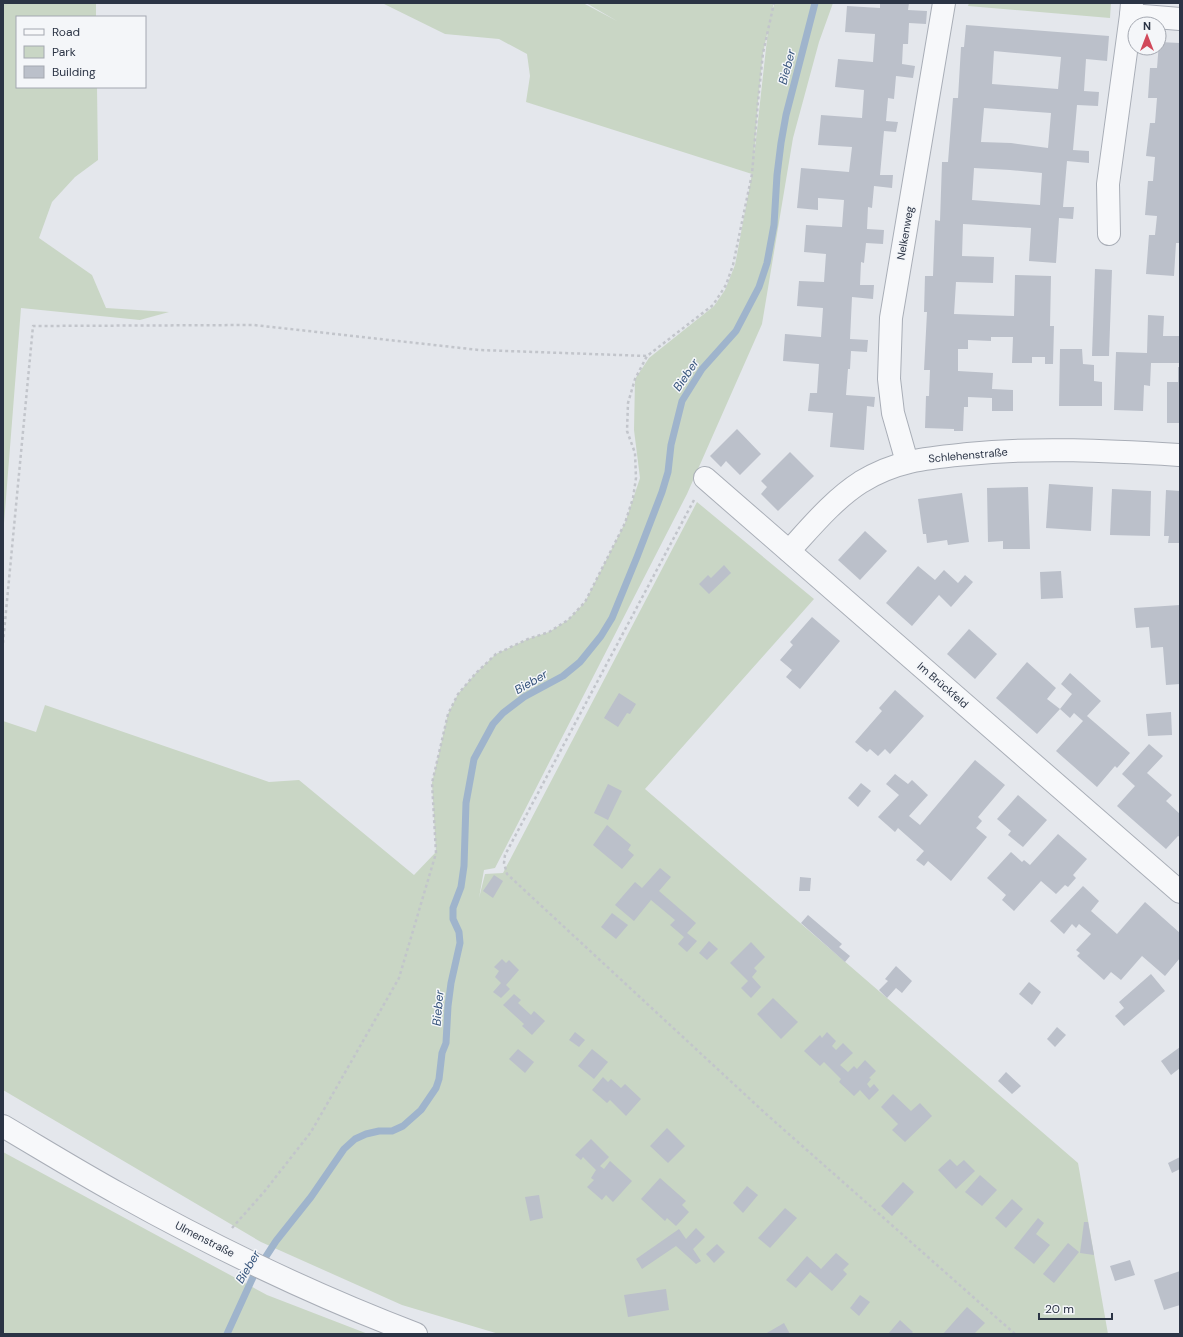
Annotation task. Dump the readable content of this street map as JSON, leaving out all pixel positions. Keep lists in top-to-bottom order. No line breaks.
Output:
{"streets":{"street":["Nelkenweg","Schlehenstraße","Im Brückfeld","Ulmenstraße"]},"crossings":[["Nelkenweg","Schlehenstraße"],["Schlehenstraße","Im Brückfeld"]],"water":["Bieber"],"legend":["Road","Park","Building"],"scale_bar":"20 m","north":"top"}
